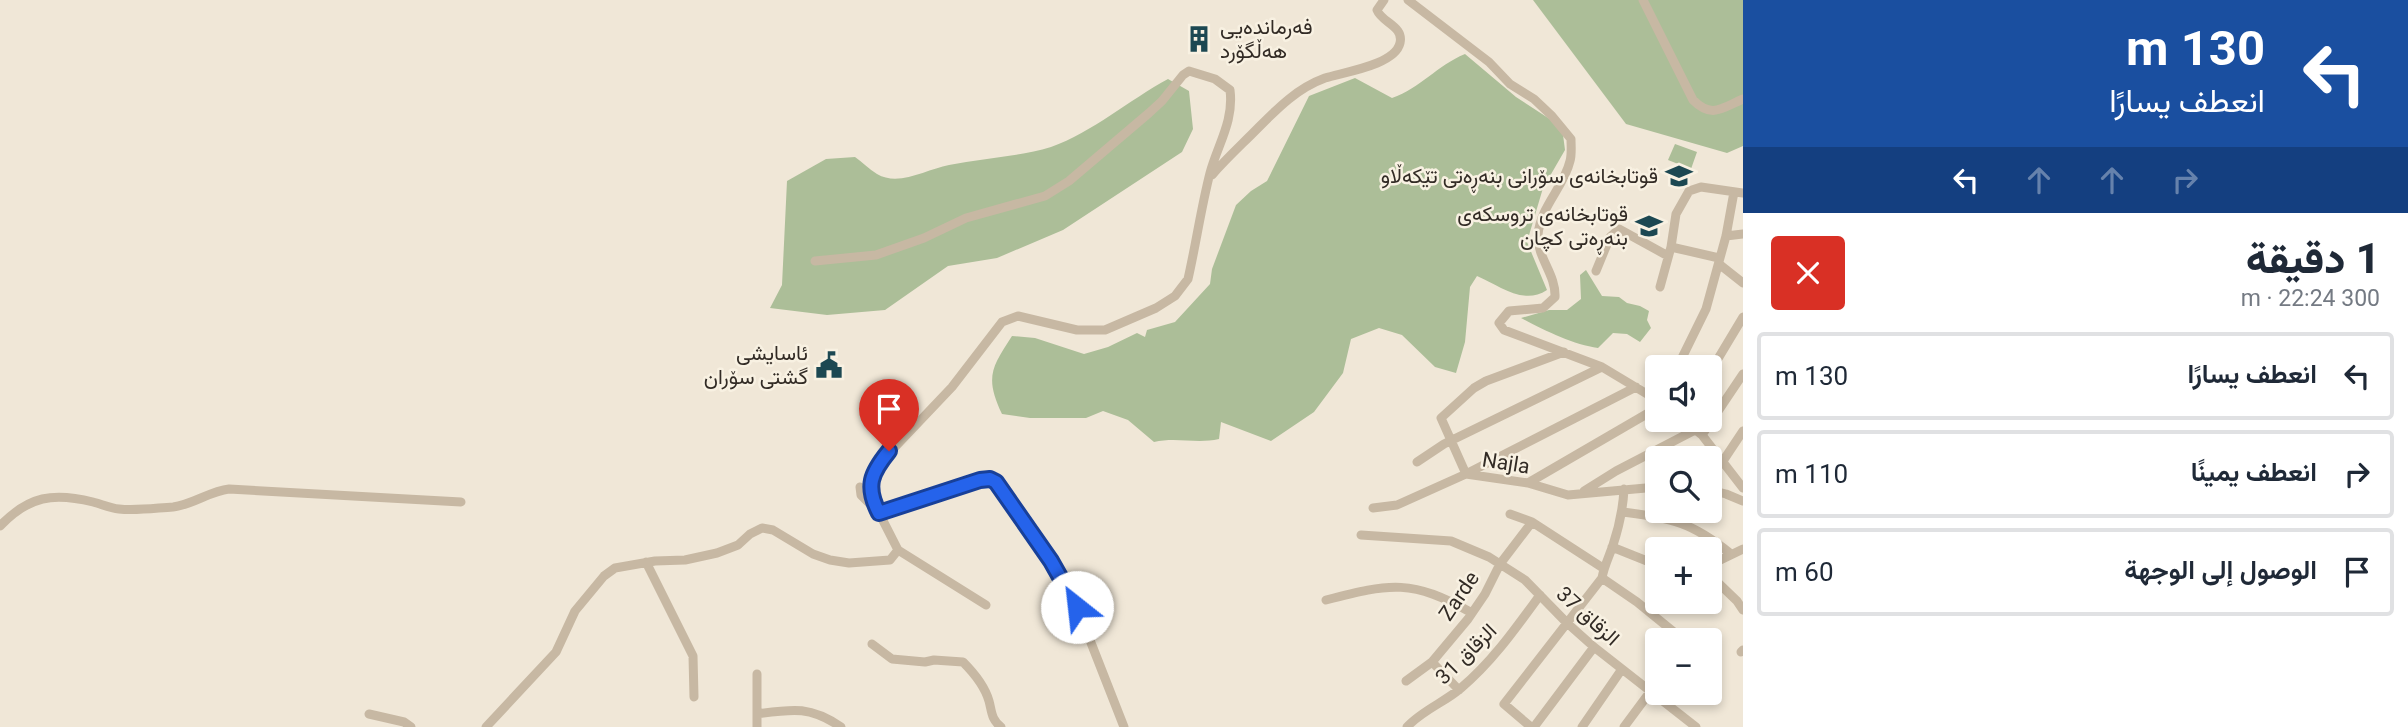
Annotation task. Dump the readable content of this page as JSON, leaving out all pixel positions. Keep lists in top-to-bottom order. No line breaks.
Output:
{"streets":{"street":["Najla","Zarde","الزقاق 37","الزقاق 31"]},"crossings":[["Zarde","الزقاق 37"],["الزقاق 37","الزقاق 31"]],"places":{"building":["فەرماندەیی هەڵگۆرد"],"school or university":["قوتابخانەی سۆرانی بنەڕەتی تێکەڵاو","قوتابخانەی تروسکەی بنەڕەتی کچان"],"public building":["ئاسایشی گشتی سۆران"]},"page":{"turn":["130 m","انعطف يسارًا"],"heading":["1 دقيقة","300 m · 22:24"],"list":[{"name":"انعطف يسارًا","value":"130 m"},{"name":"انعطف يمينًا","value":"110 m"},{"name":"الوصول إلى الوجهة","value":"60 m"}],"map_buttons":["+","−"]}}
